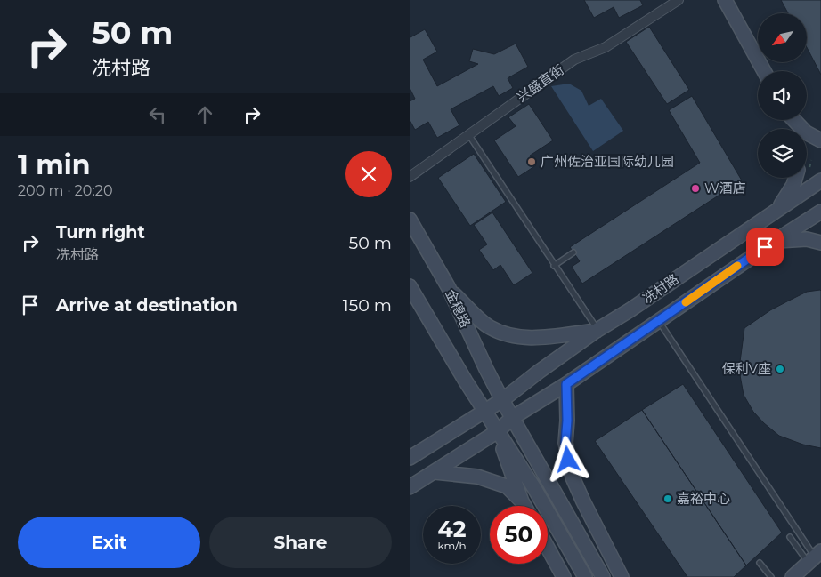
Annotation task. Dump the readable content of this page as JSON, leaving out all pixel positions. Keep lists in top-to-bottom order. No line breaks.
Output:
{"streets":{"main road":["冼村路","金穗路"],"street":["兴盛直街"]},"crossings":[["冼村路","金穗路"]],"places":["广州佐治亚国际幼儿园","W酒店","保利V座","嘉裕中心"],"north":"bottom left","page":{"turn":["50 m","冼村路"],"heading":["1 min","200 m · 20:20"],"list":[{"name":"Turn right","note":"冼村路","value":"50 m"},{"name":"Arrive at destination","value":"150 m"}],"speed":"42 km/h","limit":"50","buttons":["Exit","Share"]}}
